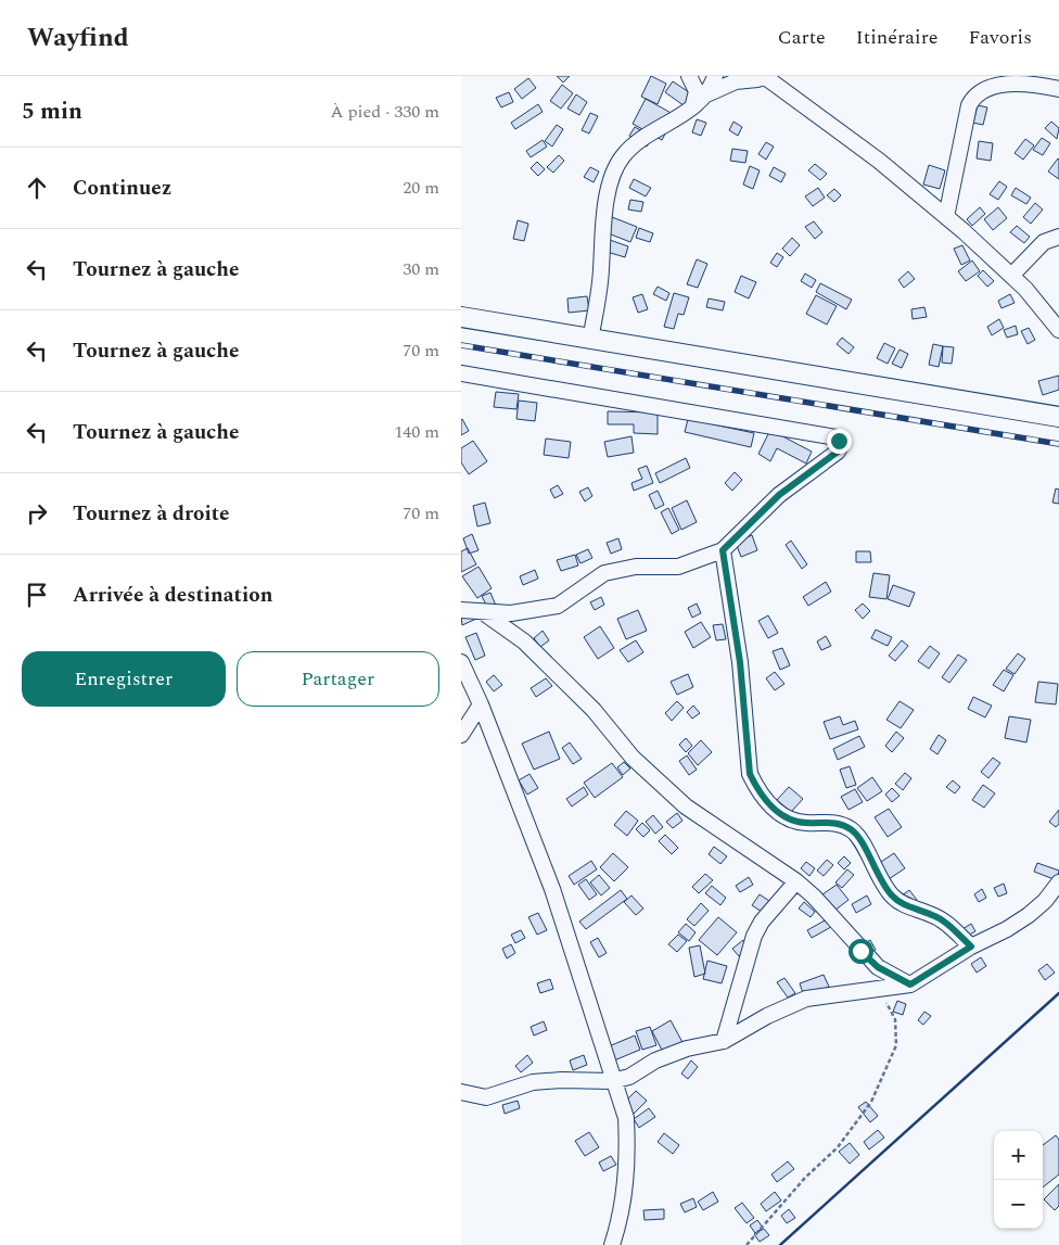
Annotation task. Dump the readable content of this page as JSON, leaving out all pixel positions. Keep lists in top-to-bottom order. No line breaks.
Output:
{"page":{"header":"Wayfind","nav":["Carte","Itinéraire","Favoris"],"heading":["5 min","À pied · 330 m"],"list":[["Continuez","20 m"],["Tournez à gauche","30 m"],["Tournez à gauche","70 m"],["Tournez à gauche","140 m"],["Tournez à droite","70 m"],"Arrivée à destination"],"buttons":["Enregistrer","Partager"],"map_buttons":["+","−"]}}
